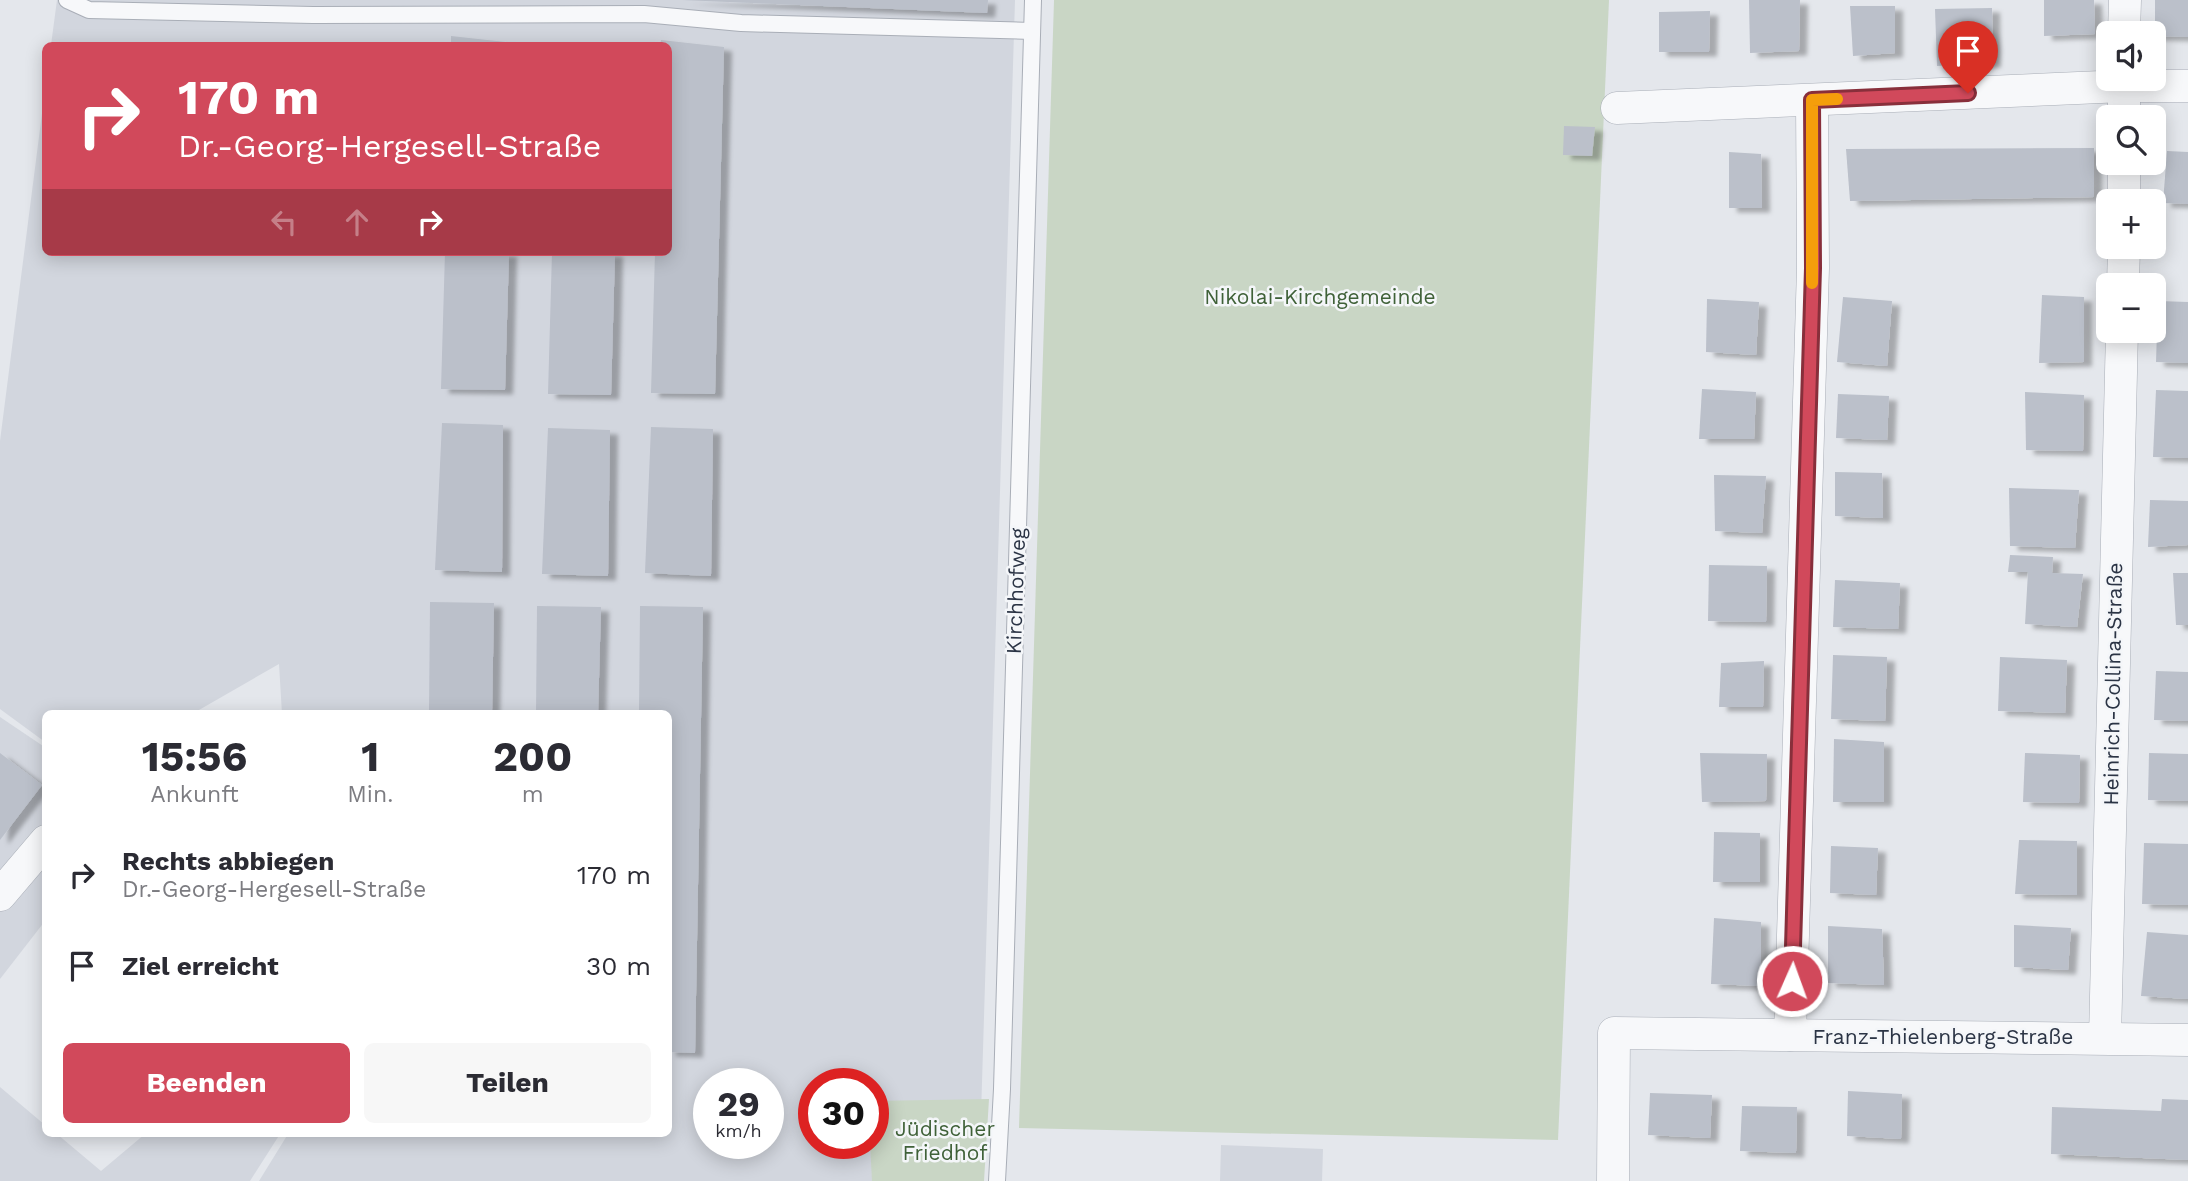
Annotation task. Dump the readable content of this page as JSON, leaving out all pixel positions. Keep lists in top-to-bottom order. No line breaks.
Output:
{"streets":{"street":["Heinrich-Collina-Straße","Franz-Thielenberg-Straße"],"lane":["Kirchhofweg"]},"crossings":[["Heinrich-Collina-Straße","Franz-Thielenberg-Straße"]],"parks":["Nikolai-Kirchgemeinde","Jüdischer Friedhof"],"page":{"map_buttons":["+","−"],"turn":["170 m","Dr.-Georg-Hergesell-Straße"],"eta":["15:56","Ankunft","1","Min.","200","m"],"list":[{"name":"Rechts abbiegen","note":"Dr.-Georg-Hergesell-Straße","value":"170 m"},{"name":"Ziel erreicht","value":"30 m"}],"buttons":["Beenden","Teilen"],"speed":"29 km/h","limit":"30"}}
